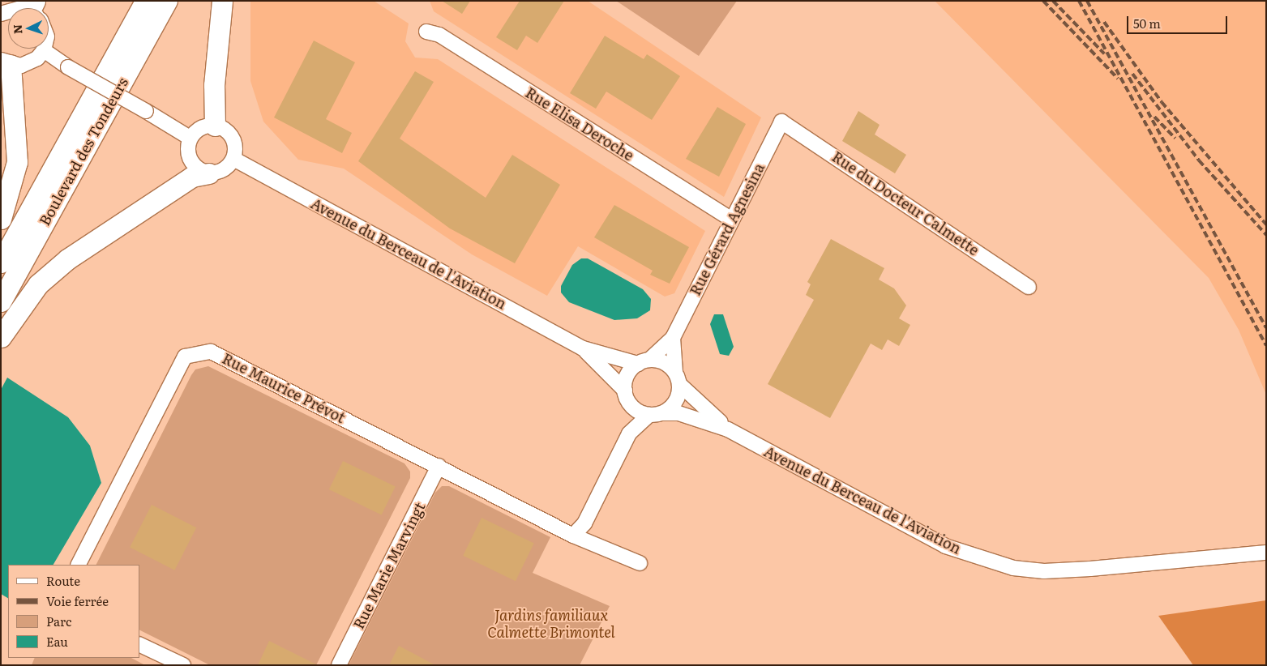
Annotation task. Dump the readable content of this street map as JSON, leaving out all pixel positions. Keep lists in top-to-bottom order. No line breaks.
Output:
{"streets":{"highway":["Boulevard des Tondeurs"],"street":["Rue Elisa Deroche","Rue du Docteur Calmette","Rue Gérard Agnesina","Avenue du Berceau de l'Aviation","Rue Maurice Prévot","Rue Marie Marvingt"]},"crossings":[["Rue Elisa Deroche","Rue Gérard Agnesina"],["Rue du Docteur Calmette","Rue Gérard Agnesina"],["Rue Gérard Agnesina","Avenue du Berceau de l'Aviation"],["Rue Maurice Prévot","Rue Marie Marvingt"]],"parks":["Jardins familiaux Calmette Brimontel"],"legend":["Route","Voie ferrée","Parc","Eau"],"scale_bar":"50 m","north":"left"}
